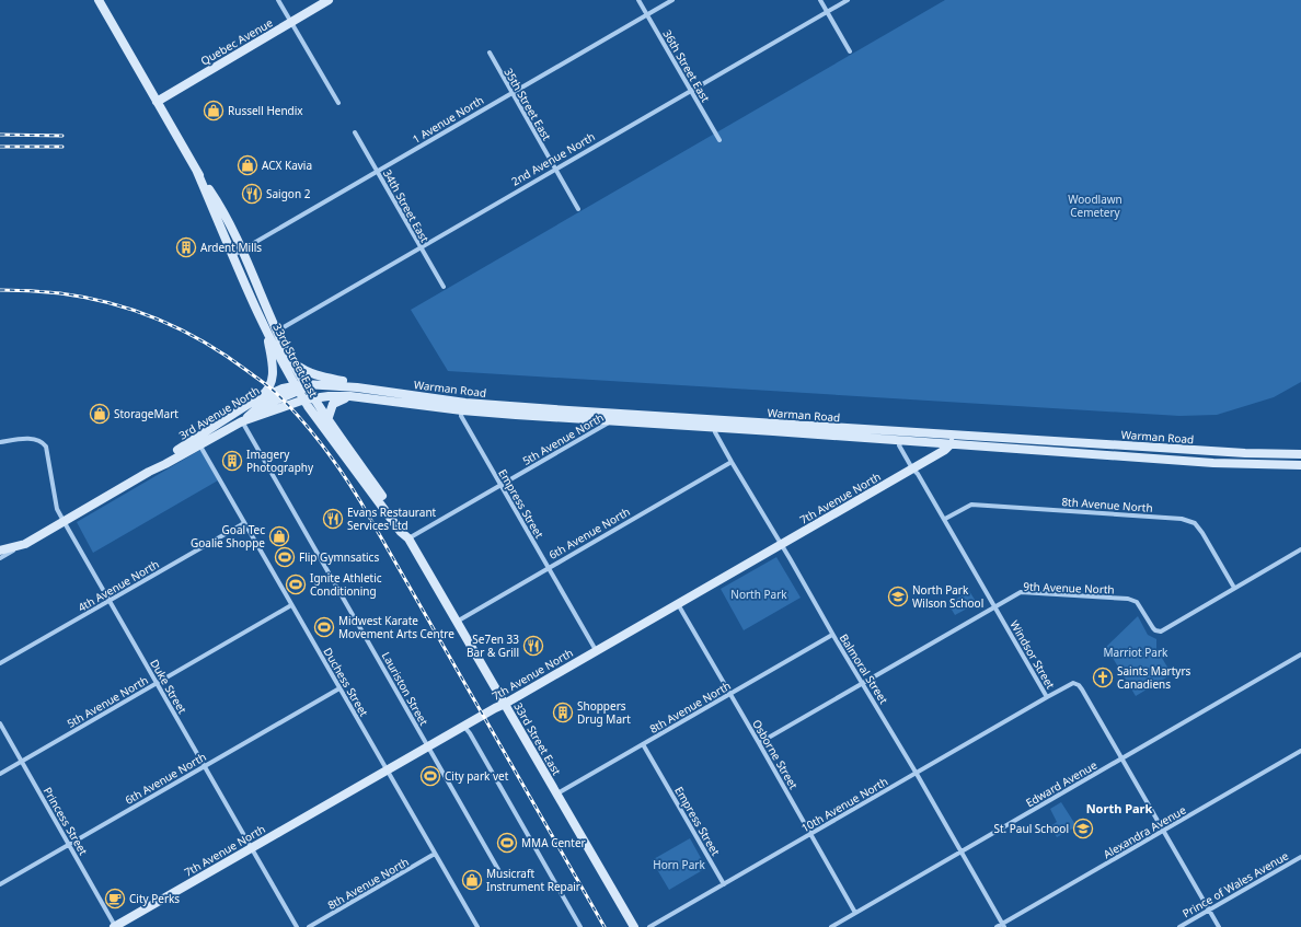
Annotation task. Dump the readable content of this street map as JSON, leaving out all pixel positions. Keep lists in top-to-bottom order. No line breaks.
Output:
{"streets":{"main road":["Quebec Avenue","33rd Street East","Warman Road","3rd Avenue North","7th Avenue North"],"street":["36th Street East","35th Street East","1 Avenue North","2nd Avenue North","34th Street East","5th Avenue North","Empress Street","8th Avenue North","6th Avenue North","4th Avenue North","9th Avenue North","Windsor Street","Balmoral Street","Duchess Street","Duke Street","Lauriston Street","Osborne Street","Edward Avenue","10th Avenue North","Princess Street","Alexandra Avenue","Prince of Wales Avenue"]},"crossings":[["Quebec Avenue","33rd Street East"],["36th Street East","1 Avenue North"],["36th Street East","2nd Avenue North"],["35th Street East","1 Avenue North"],["35th Street East","2nd Avenue North"],["1 Avenue North","34th Street East"],["1 Avenue North","33rd Street East"],["2nd Avenue North","34th Street East"],["2nd Avenue North","33rd Street East"],["33rd Street East","Warman Road"],["33rd Street East","3rd Avenue North"],["33rd Street East","5th Avenue North"],["33rd Street East","7th Avenue North"],["33rd Street East","8th Avenue North"],["33rd Street East","6th Avenue North"],["Warman Road","3rd Avenue North"],["Warman Road","5th Avenue North"],["Warman Road","7th Avenue North"],["Warman Road","Empress Street"],["Warman Road","Windsor Street"],["Warman Road","Balmoral Street"],["3rd Avenue North","Duchess Street"],["3rd Avenue North","Duke Street"],["3rd Avenue North","Lauriston Street"],["5th Avenue North","Empress Street"],["5th Avenue North","Duchess Street"],["5th Avenue North","Duke Street"],["5th Avenue North","Princess Street"],["7th Avenue North","Empress Street"],["7th Avenue North","Windsor Street"],["7th Avenue North","Balmoral Street"],["7th Avenue North","Duchess Street"],["7th Avenue North","Duke Street"],["7th Avenue North","Lauriston Street"],["7th Avenue North","Osborne Street"],["7th Avenue North","Princess Street"],["Empress Street","8th Avenue North"],["Empress Street","6th Avenue North"],["Empress Street","10th Avenue North"],["8th Avenue North","9th Avenue North"],["8th Avenue North","Windsor Street"],["8th Avenue North","Balmoral Street"],["8th Avenue North","Duchess Street"],["8th Avenue North","Osborne Street"],["6th Avenue North","Balmoral Street"],["6th Avenue North","Duchess Street"],["6th Avenue North","Duke Street"],["6th Avenue North","Princess Street"],["4th Avenue North","Duchess Street"],["4th Avenue North","Duke Street"],["9th Avenue North","Windsor Street"],["9th Avenue North","Balmoral Street"],["9th Avenue North","Osborne Street"],["Windsor Street","Edward Avenue"],["Windsor Street","10th Avenue North"],["Windsor Street","Alexandra Avenue"],["Windsor Street","Prince of Wales Avenue"],["Balmoral Street","Edward Avenue"],["Balmoral Street","10th Avenue North"],["Balmoral Street","Alexandra Avenue"],["Osborne Street","Edward Avenue"],["Osborne Street","10th Avenue North"]],"districts":["North Park"],"parks":["Woodlawn Cemetery","North Park","Marriot Park","Horn Park"],"places":{"shop":["Russell Hendix","ACX Kavia","StorageMart","Goal Tec Goalie Shoppe","Musicraft Instrument Repair"],"restaurant":["Saigon 2","Evans Restaurant Services Ltd","Se7en 33 Bar & Grill"],"building":["Ardent Mills","Imagery Photography","Shoppers Drug Mart"],"sports":["Flip Gymnsatics","Ignite Athletic Conditioning","Midwest Karate Movement Arts Centre","City park vet","MMA Center"],"school or university":["North Park Wilson School","St. Paul School"],"church":["Saints Martyrs Canadiens"],"cafe":["City Perks"]}}
